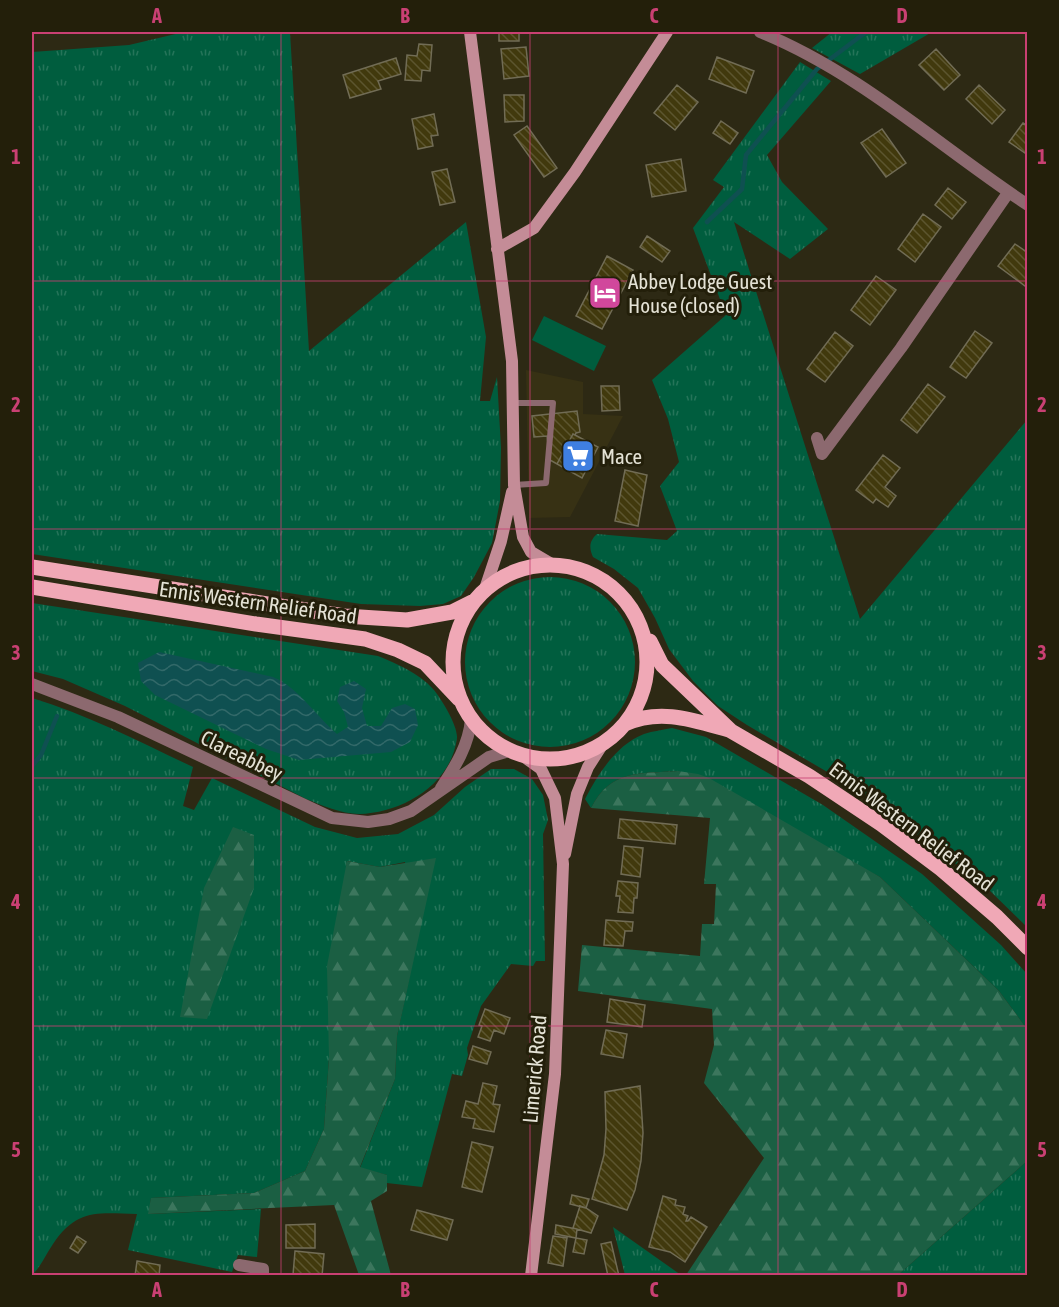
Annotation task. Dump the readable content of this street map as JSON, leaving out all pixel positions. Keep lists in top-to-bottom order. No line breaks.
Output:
{"streets":{"main road":["Ennis Western Relief Road","Limerick Road"],"street":["Clareabbey"]},"crossings":[["Ennis Western Relief Road","Clareabbey"]],"places":{"hotel":["Abbey Lodge Guest House (closed)"],"supermarket":["Mace"]},"grid":{"columns":["A","B","C","D"],"rows":["1","2","3","4","5"]}}
